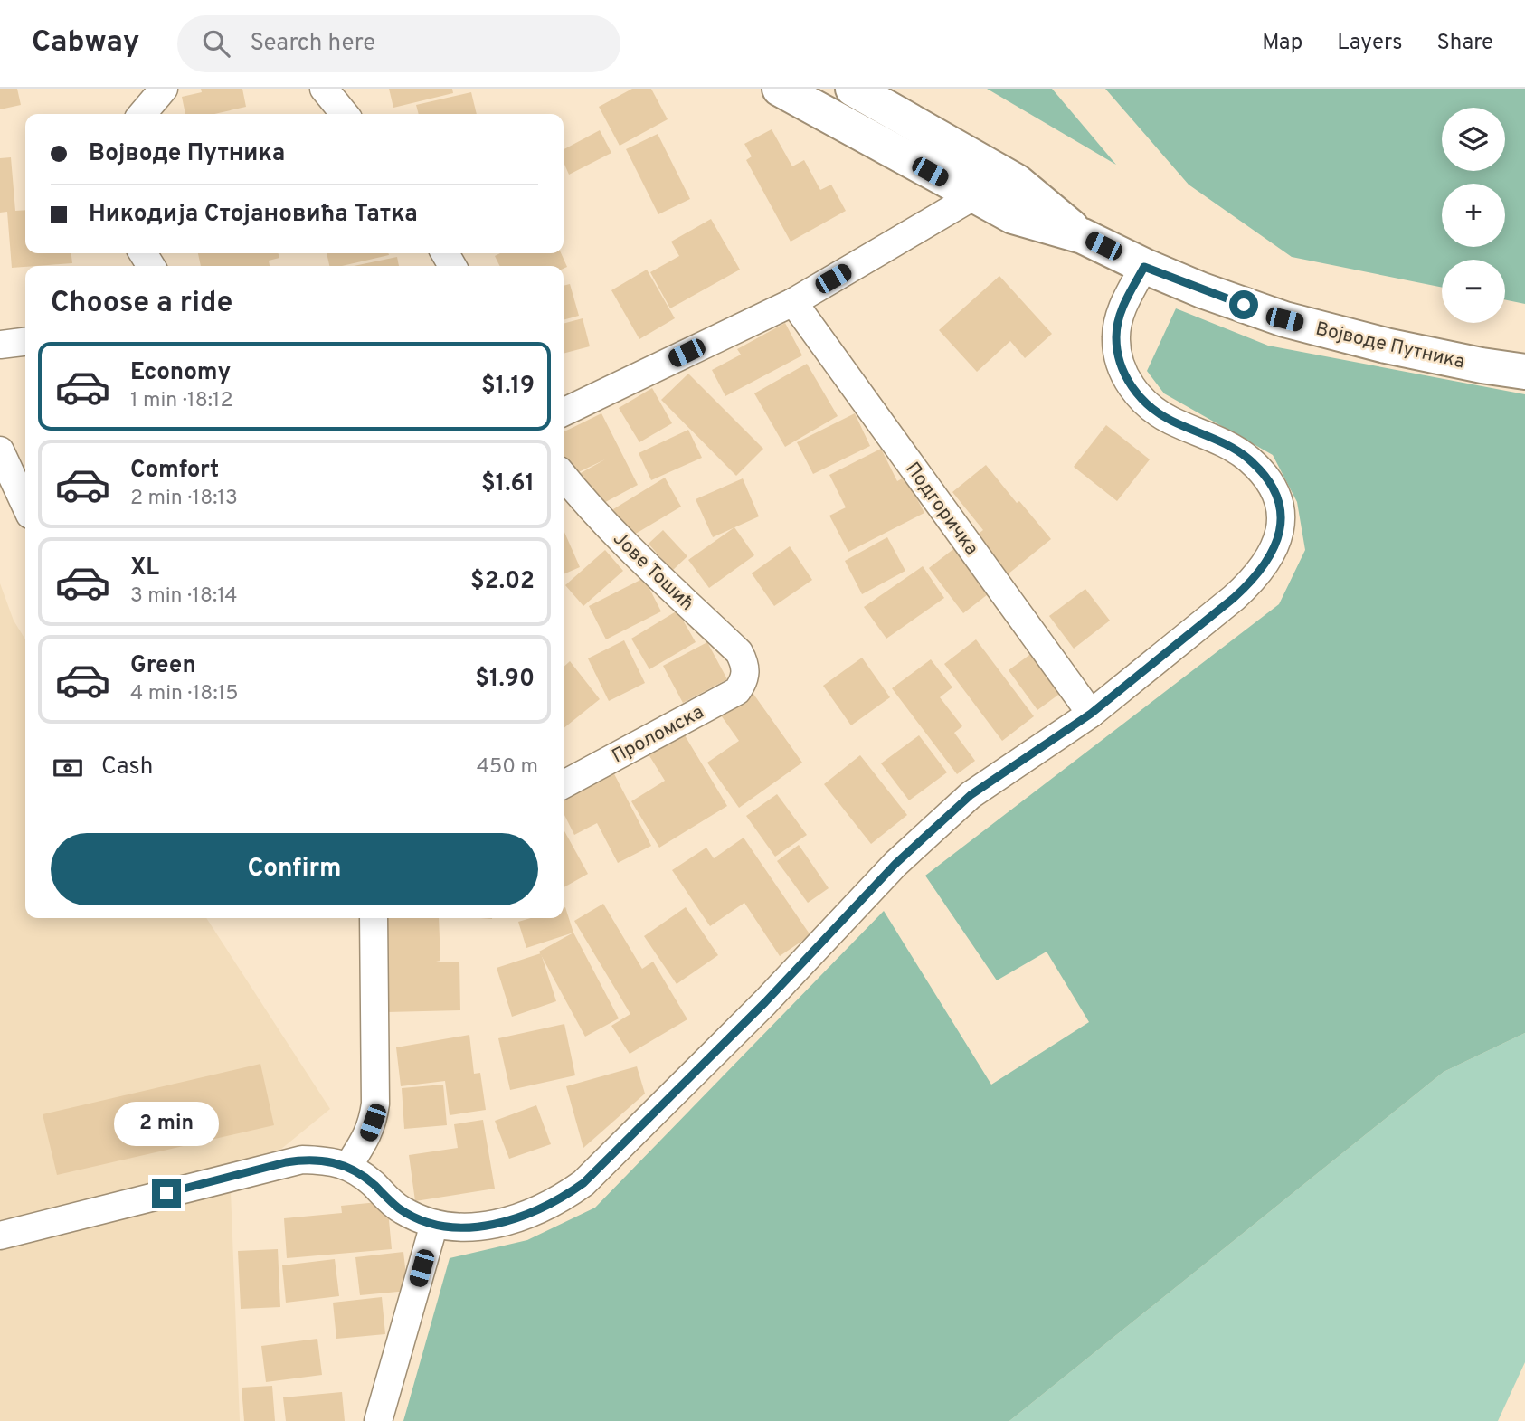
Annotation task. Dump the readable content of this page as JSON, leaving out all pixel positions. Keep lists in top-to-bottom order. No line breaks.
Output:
{"streets":{"street":["Војводе Путника","Подгоричка","Јове Тошић","Проломска"]},"crossings":[["Јове Тошић","Проломска"]],"page":{"header":"Cabway","search":"Search here","nav":["Map","Layers","Share"],"map_buttons":["+","−"],"banner":["Војводе Путника","Никодија Стојановића Татка"],"heading":"Choose a ride","list":[{"name":"Economy","note":"1 min · 18:12","value":"$1.19"},{"name":"Comfort","note":"2 min · 18:13","value":"$1.61"},{"name":"XL","note":"3 min · 18:14","value":"$2.02"},{"name":"Green","note":"4 min · 18:15","value":"$1.90"}],"pay":["Cash","450 m"],"buttons":"Confirm","bubble":"2 min"}}
